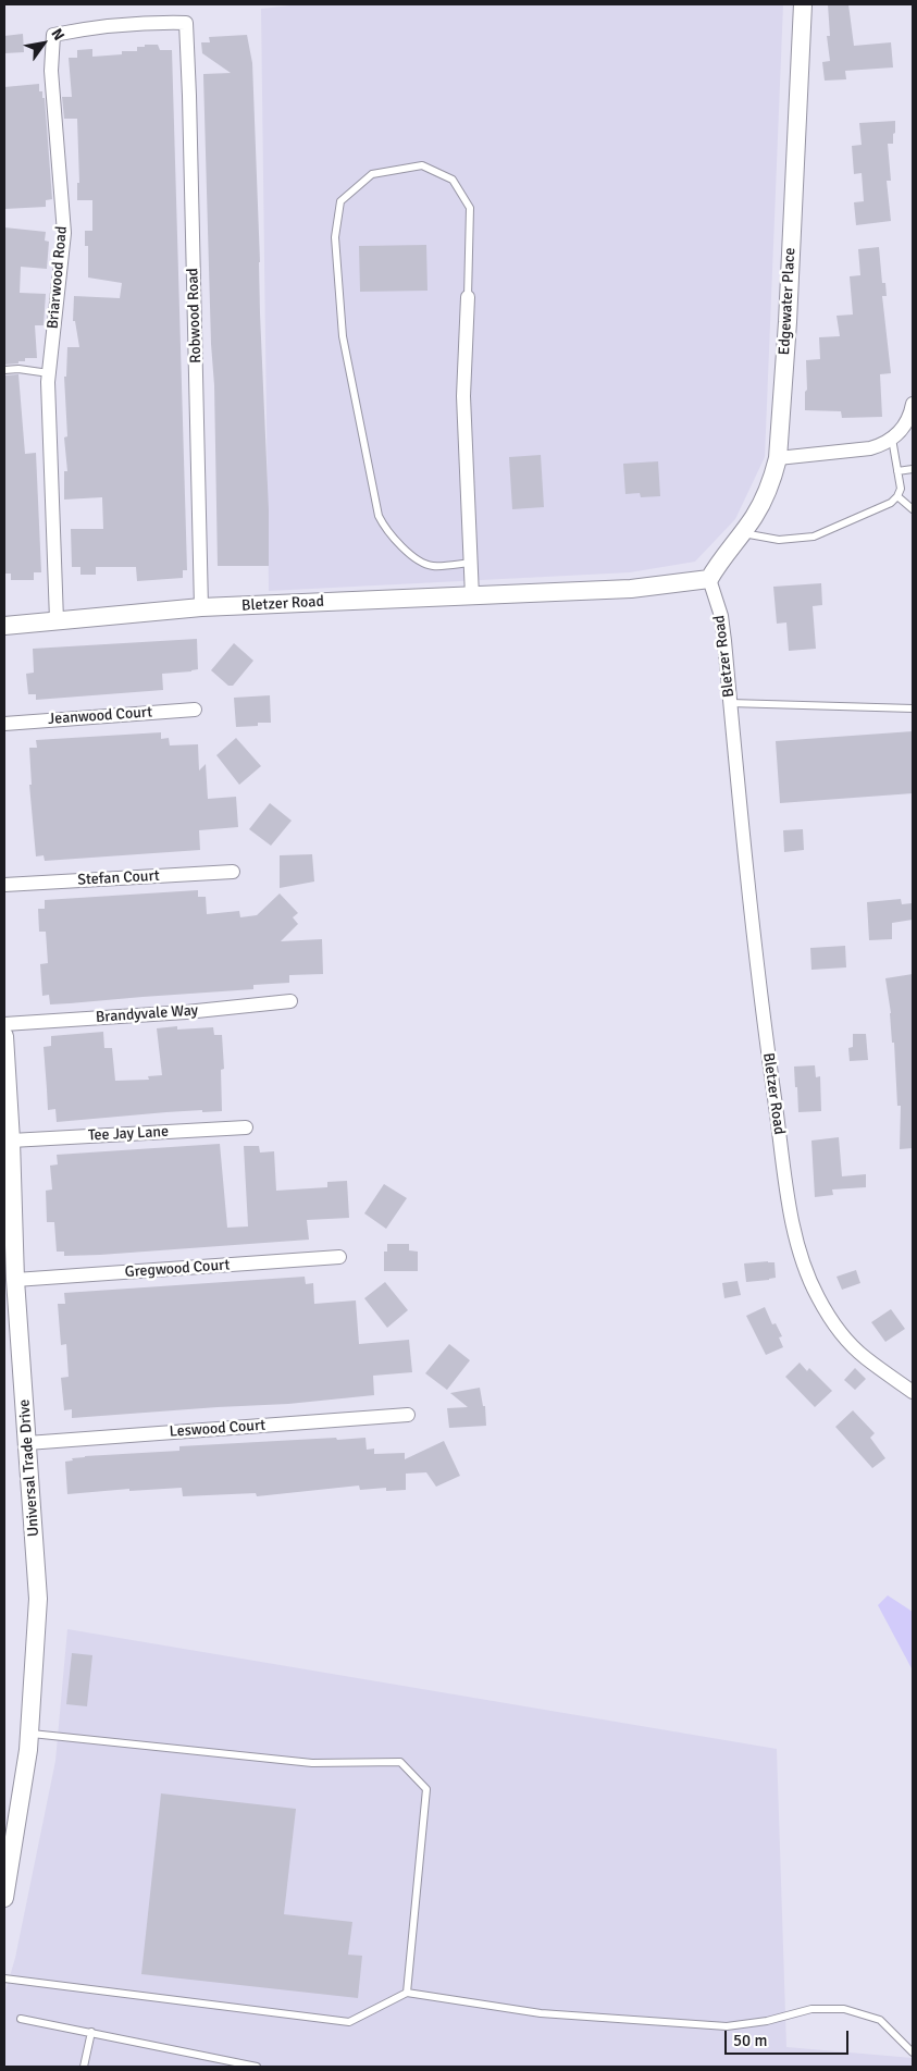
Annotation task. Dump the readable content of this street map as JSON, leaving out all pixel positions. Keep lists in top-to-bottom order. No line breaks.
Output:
{"streets":{"street":["Briarwood Road","Edgewater Place","Robwood Road","Bletzer Road","Jeanwood Court","Stefan Court","Brandyvale Way","Tee Jay Lane","Gregwood Court","Leswood Court","Universal Trade Drive"]},"crossings":[["Briarwood Road","Robwood Road"],["Briarwood Road","Bletzer Road"],["Edgewater Place","Bletzer Road"],["Robwood Road","Bletzer Road"],["Tee Jay Lane","Universal Trade Drive"],["Gregwood Court","Universal Trade Drive"],["Leswood Court","Universal Trade Drive"]],"scale_bar":"50 m","north":"top right"}
